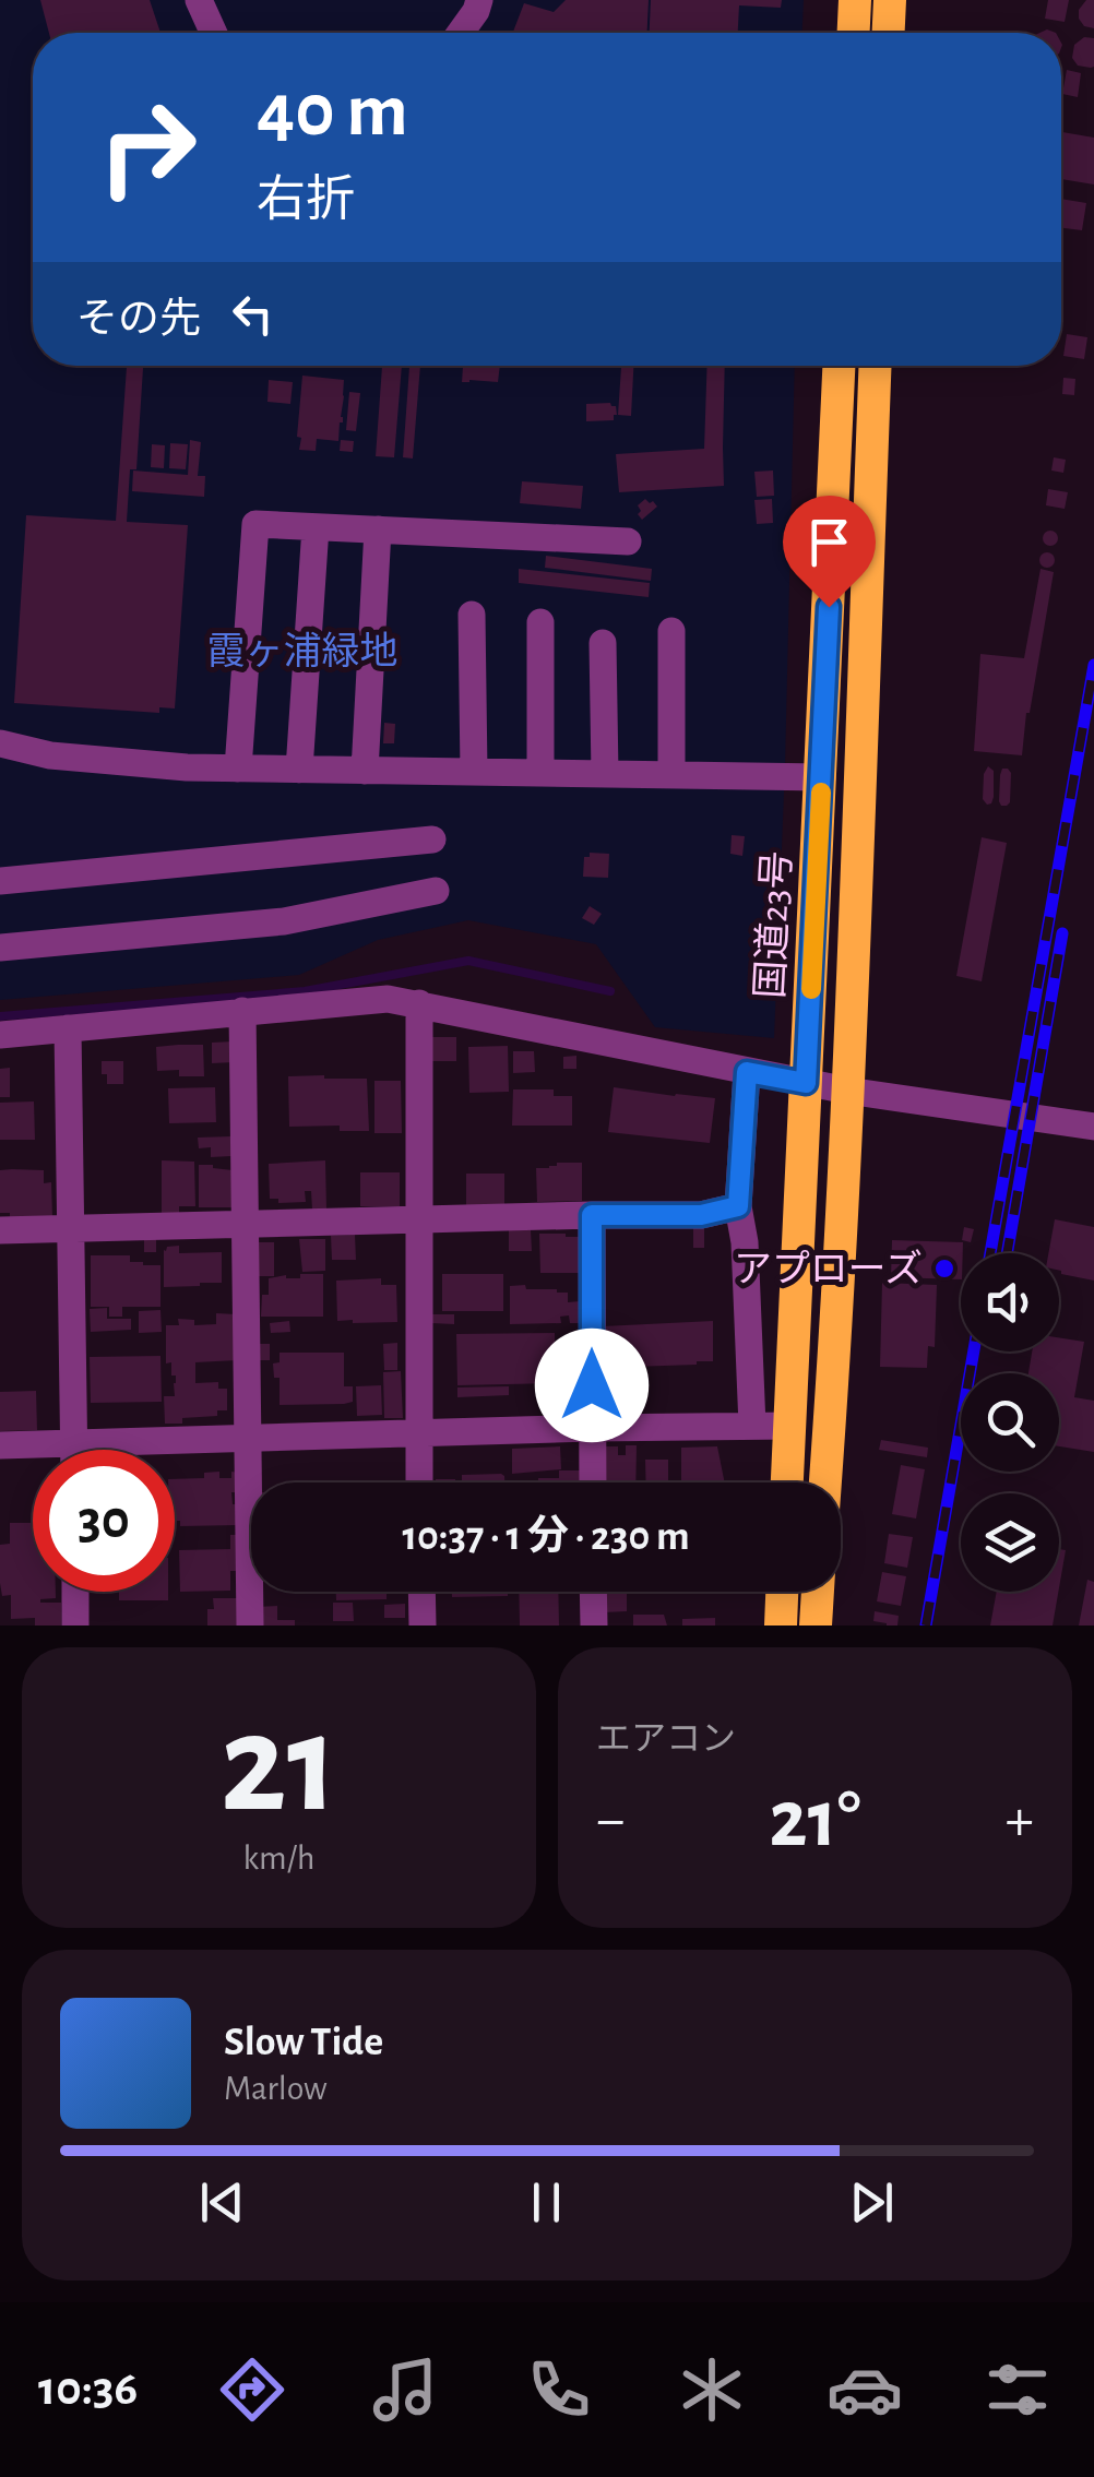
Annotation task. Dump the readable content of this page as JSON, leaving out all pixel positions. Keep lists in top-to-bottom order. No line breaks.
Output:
{"streets":{"highway":["国道23号"]},"parks":["霞ヶ浦緑地"],"places":["アプローズ"],"page":{"turn":["40 m","右折"],"then":"その先","limit":"30","trip":"10:37 · 1 分 · 230 m","tile":[["21","km/h"],"エアコン"],"heat":["−","21°","+"],"song":["Slow Tide","Marlow"],"tabs":"10:36"}}
